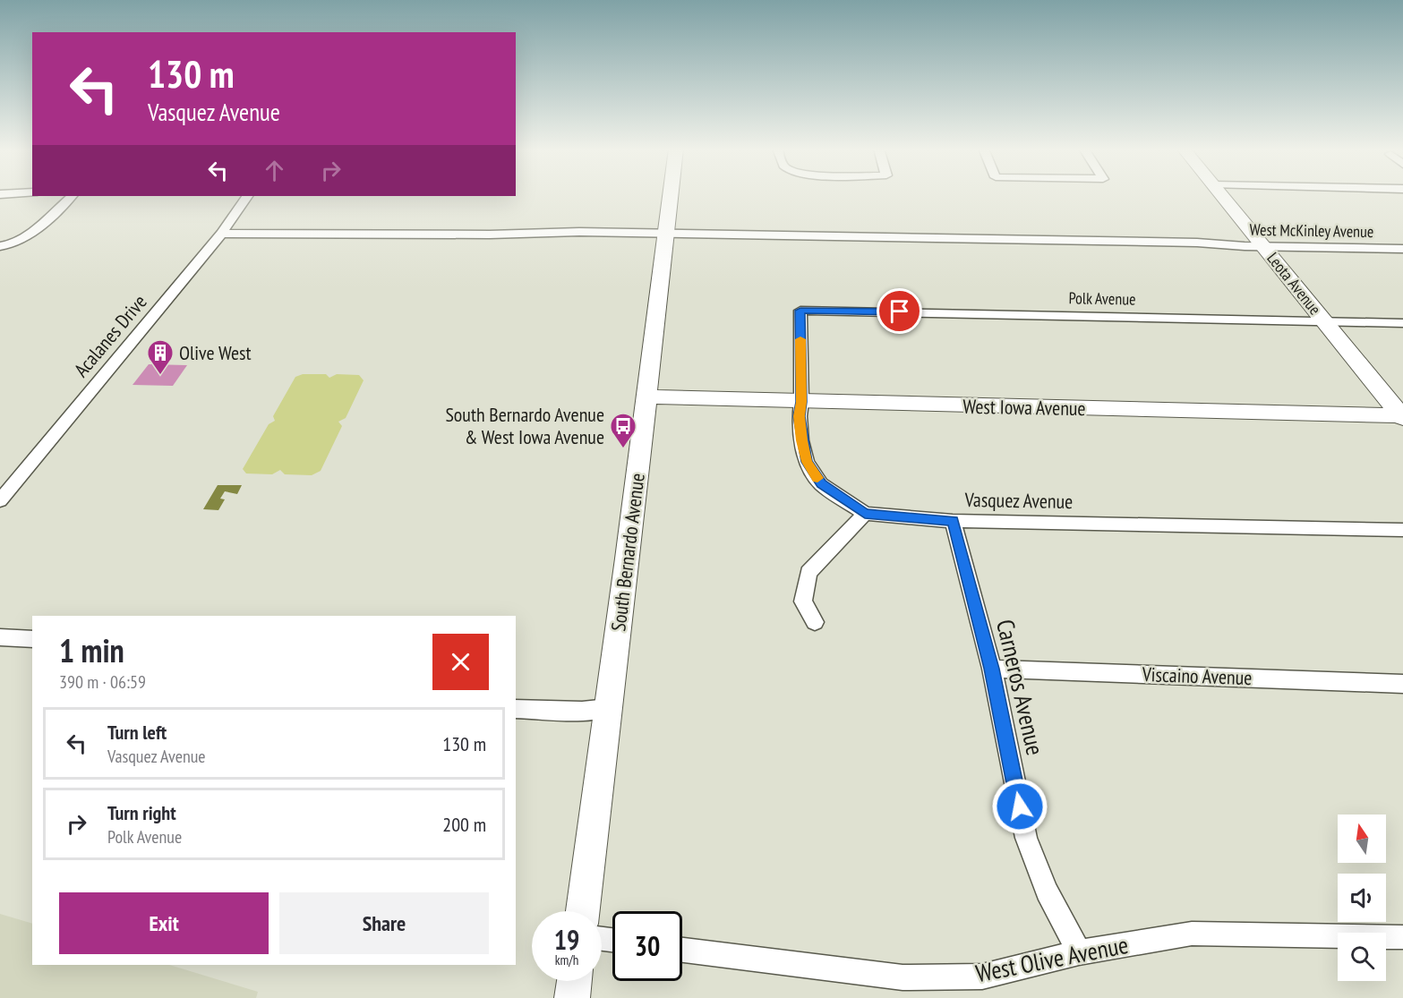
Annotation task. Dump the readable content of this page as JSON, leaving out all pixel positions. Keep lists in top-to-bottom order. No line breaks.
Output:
{"streets":{"street":["West McKinley Avenue","Leota Avenue","Polk Avenue","Acalanes Drive","West Iowa Avenue","Vasquez Avenue","South Bernardo Avenue","Viscaino Avenue","Carneros Avenue","West Olive Avenue"]},"crossings":[["West McKinley Avenue","Leota Avenue"],["West McKinley Avenue","Acalanes Drive"],["West McKinley Avenue","South Bernardo Avenue"],["Leota Avenue","Polk Avenue"],["Leota Avenue","West Iowa Avenue"],["Polk Avenue","Vasquez Avenue"],["West Iowa Avenue","Vasquez Avenue"],["West Iowa Avenue","South Bernardo Avenue"],["Vasquez Avenue","Carneros Avenue"],["Viscaino Avenue","Carneros Avenue"],["Carneros Avenue","West Olive Avenue"]],"places":{"building":["Olive West"],"bus stop":["South Bernardo Avenue & West Iowa Avenue"]},"north":"top","page":{"turn":["130 m","Vasquez Avenue"],"heading":["1 min","390 m · 06:59"],"list":[{"name":"Turn left","note":"Vasquez Avenue","value":"130 m"},{"name":"Turn right","note":"Polk Avenue","value":"200 m"}],"buttons":["Exit","Share"],"speed":"19 km/h","limit":"30"}}
